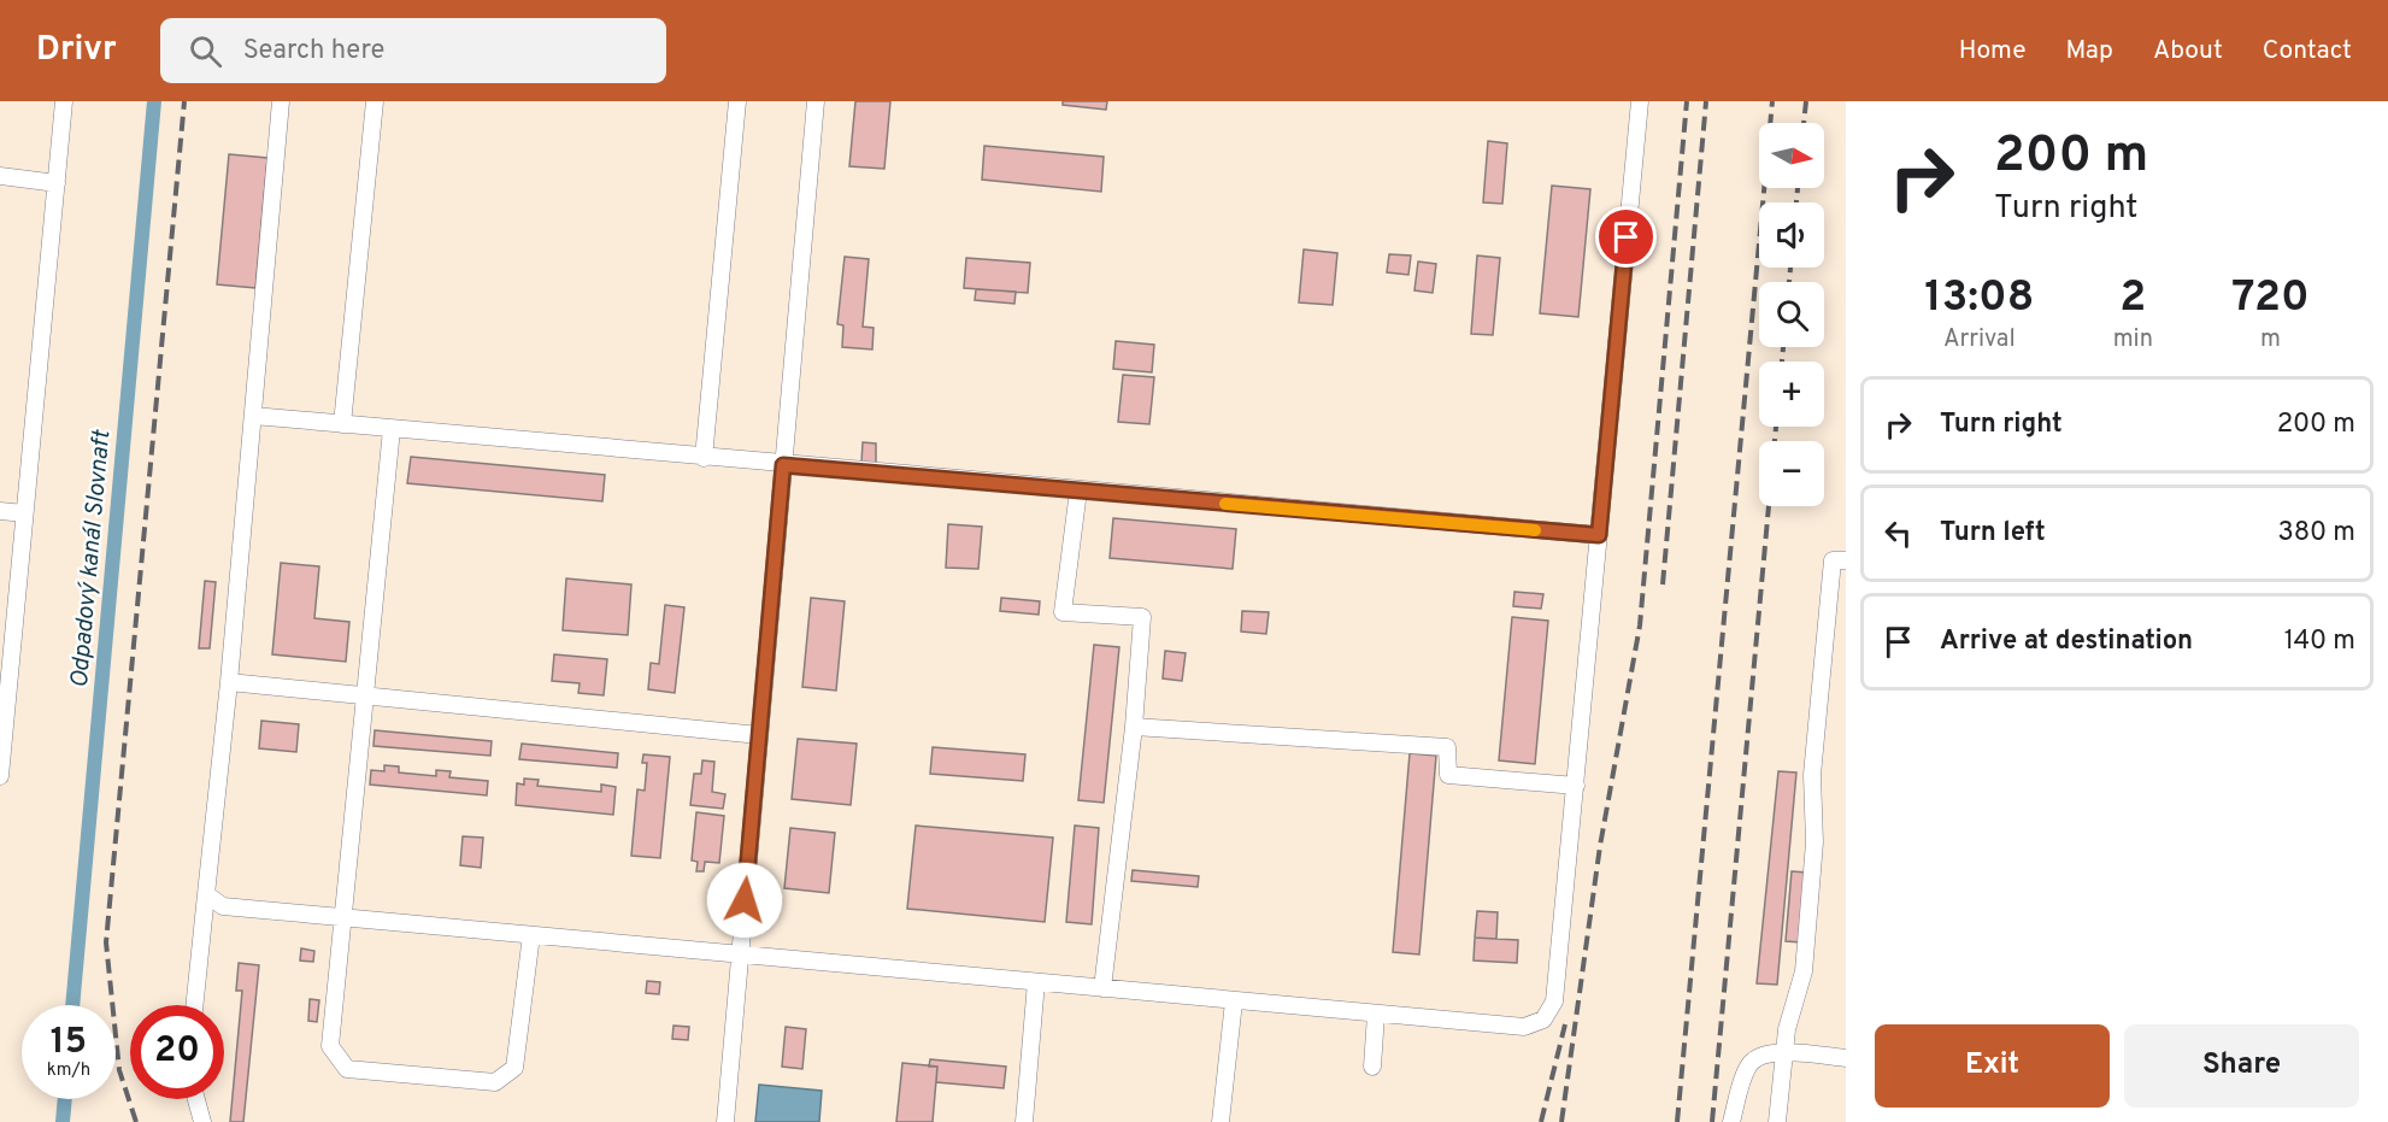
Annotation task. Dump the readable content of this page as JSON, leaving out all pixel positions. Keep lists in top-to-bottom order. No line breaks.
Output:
{"water":["Odpadový kanál Slovnaft"],"north":"right","page":{"header":"Drivr","search":"Search here","nav":["Home","Map","About","Contact"],"turn":["200 m","Turn right"],"map_buttons":["+","−"],"eta":["13:08","Arrival","2","min","720","m"],"list":[{"name":"Turn right","value":"200 m"},{"name":"Turn left","value":"380 m"},{"name":"Arrive at destination","value":"140 m"}],"speed":"15 km/h","limit":"20","buttons":["Exit","Share"]}}
